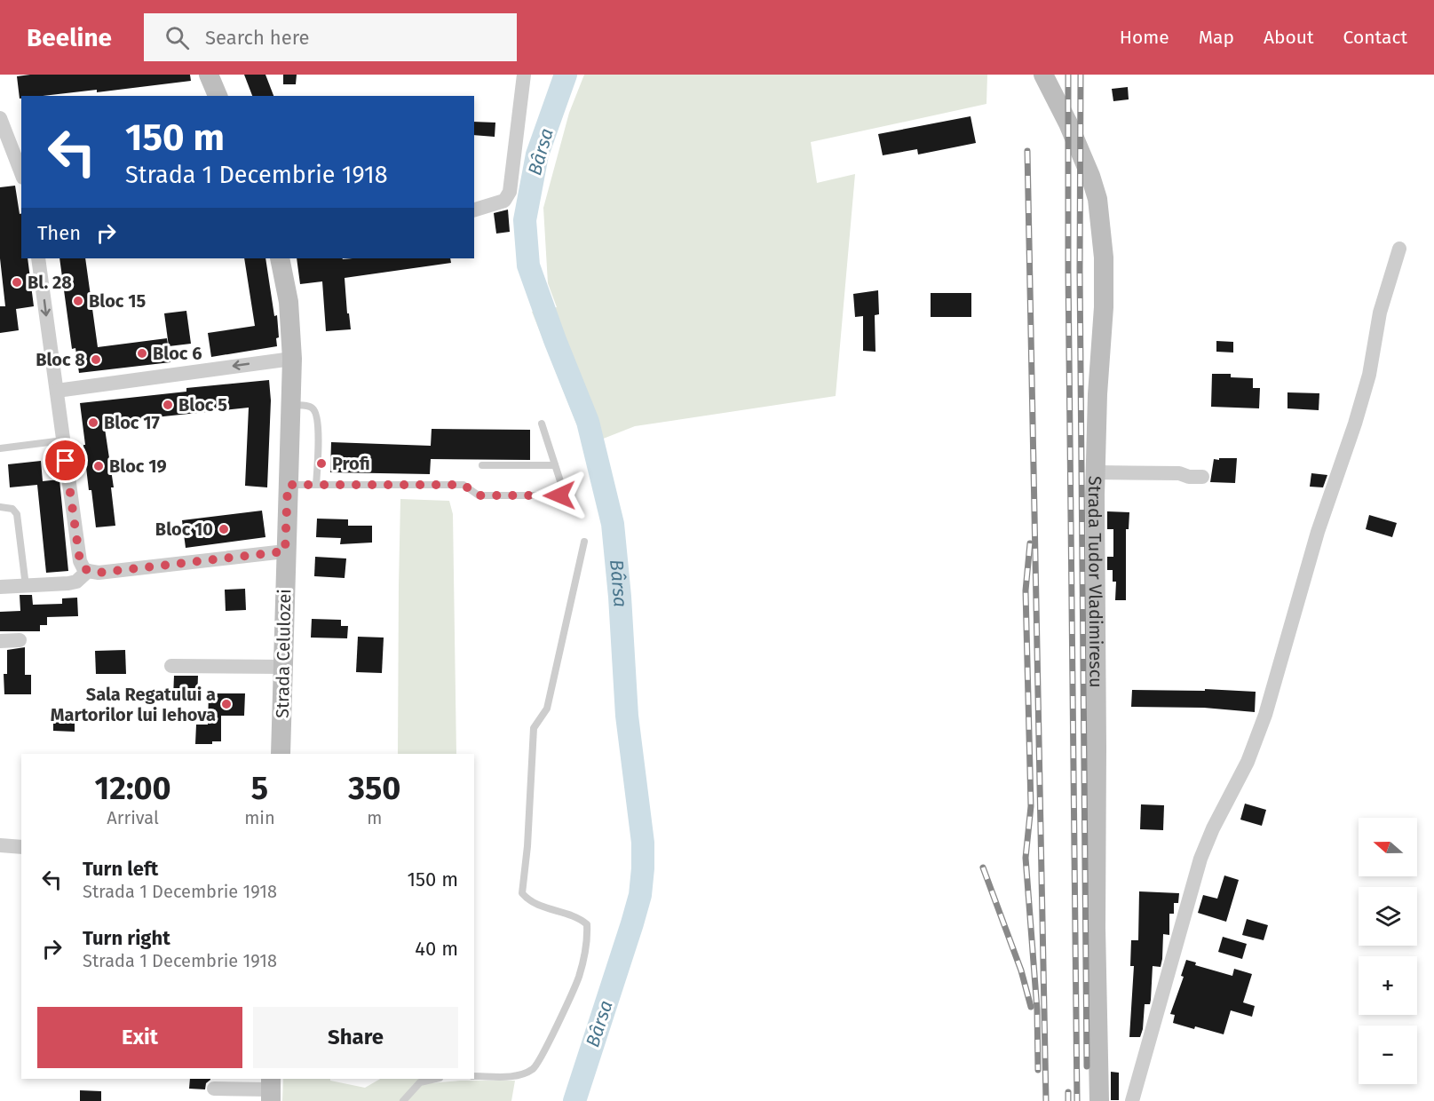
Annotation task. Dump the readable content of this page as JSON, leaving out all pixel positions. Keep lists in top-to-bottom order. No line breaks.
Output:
{"streets":{"main road":["Strada Tudor Vladimirescu","Strada Celulozei"]},"water":["Bârsa"],"places":["Bl. 28","Bloc 15","Bloc 6","Bloc 8","Bloc 5","Bloc 17","Profi","Bloc 19","Bloc 10","Sala Regatului a Martorilor lui Iehova"],"north":"left","page":{"header":"Beeline","search":"Search here","nav":["Home","Map","About","Contact"],"turn":["150 m","Strada 1 Decembrie 1918"],"then":"Then","eta":["12:00","Arrival","5","min","350","m"],"map_buttons":["+","−"],"list":[{"name":"Turn left","note":"Strada 1 Decembrie 1918","value":"150 m"},{"name":"Turn right","note":"Strada 1 Decembrie 1918","value":"40 m"}],"buttons":["Exit","Share"]}}
